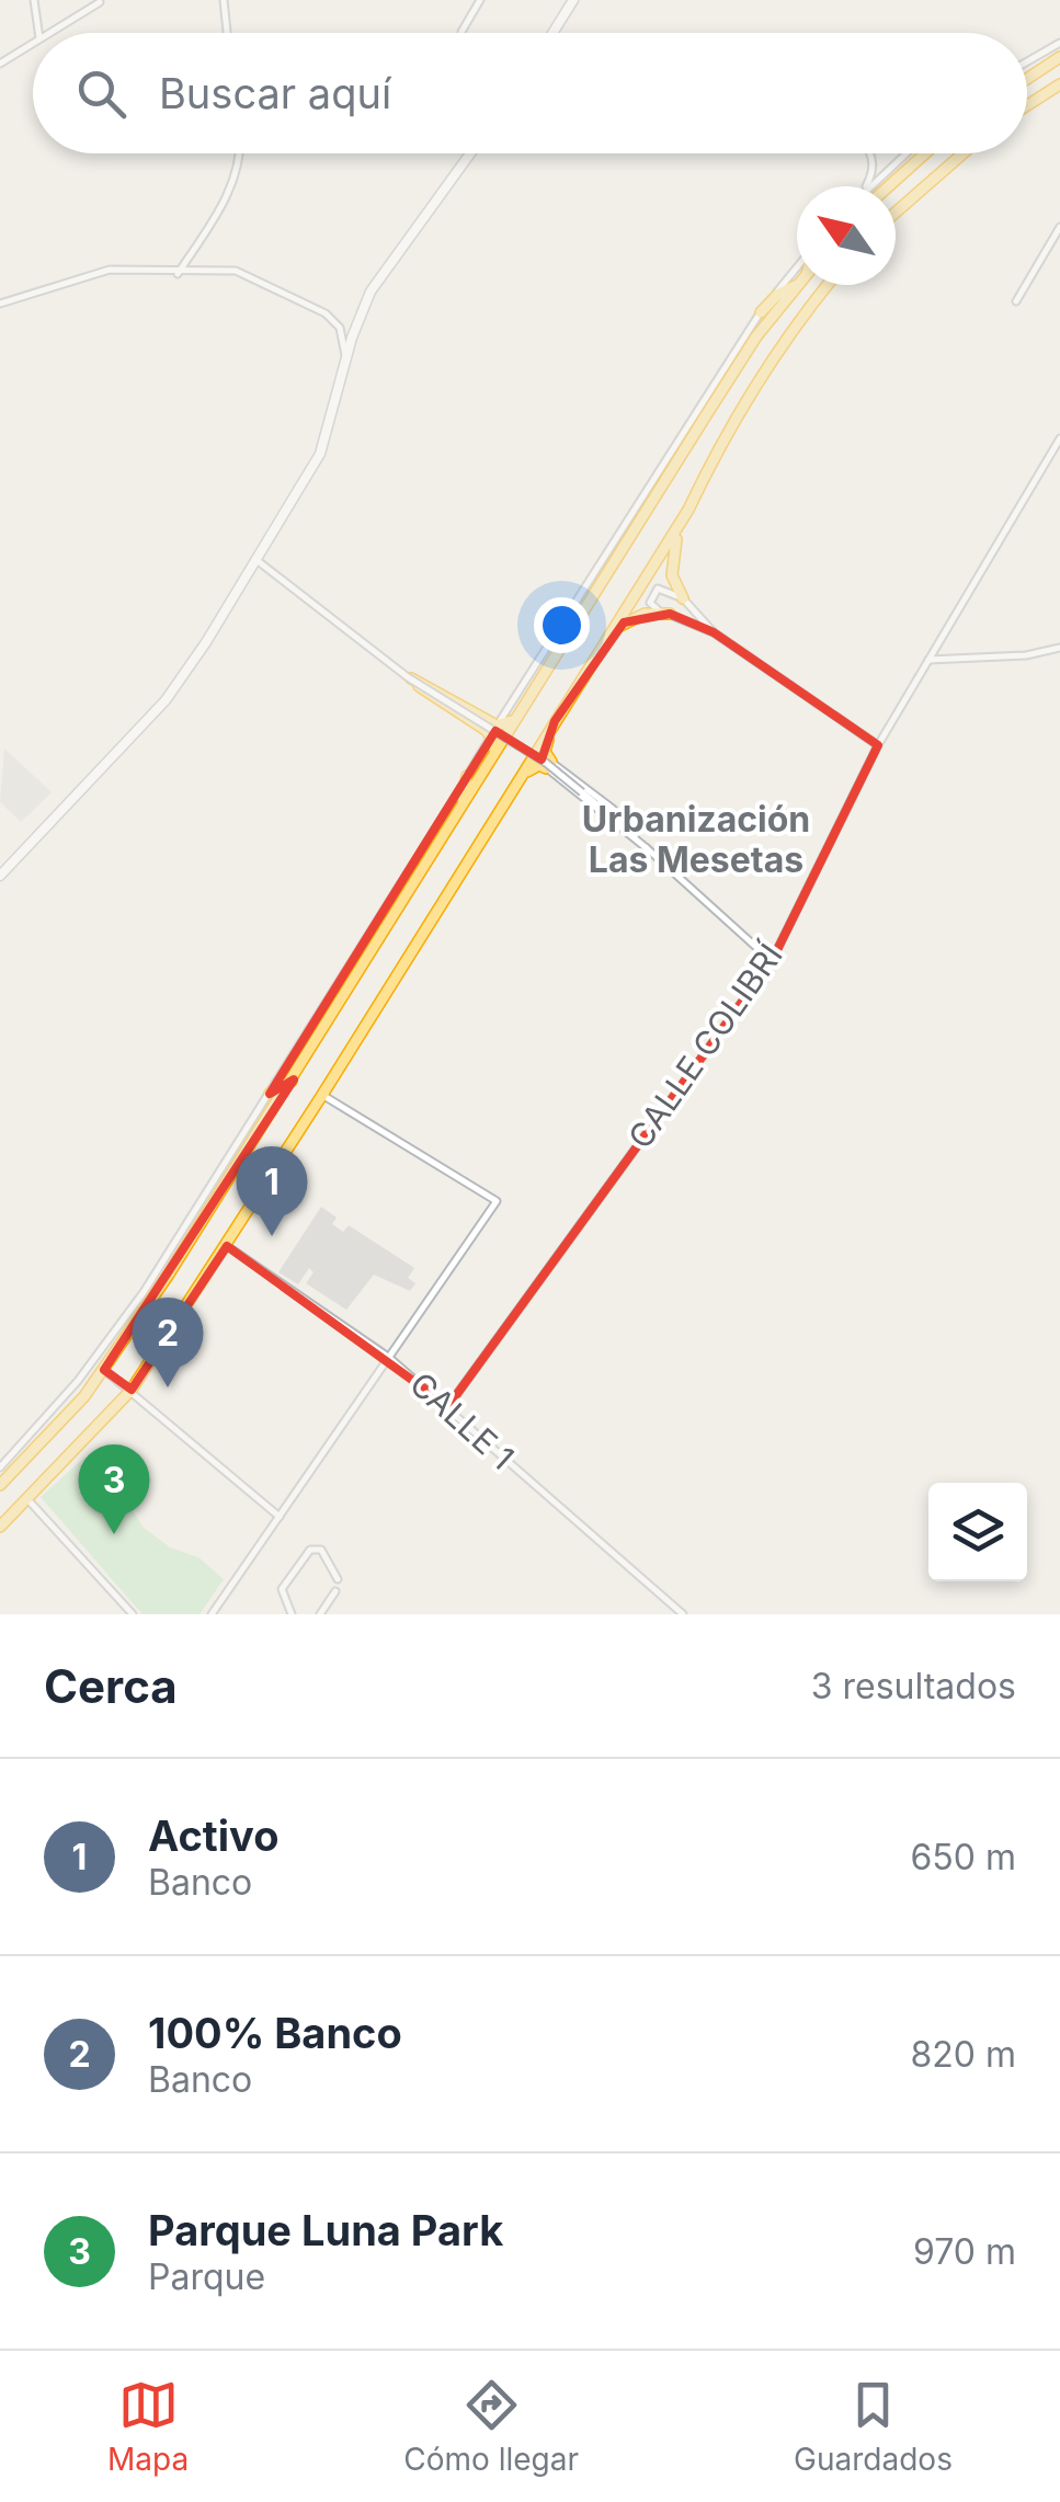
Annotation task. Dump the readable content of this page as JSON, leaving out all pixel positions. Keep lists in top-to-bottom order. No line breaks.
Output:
{"streets":{"street":["CALLE COLIBRÍ","CALLE 1"]},"crossings":[["CALLE COLIBRÍ","CALLE 1"]],"districts":["Urbanización Las Mesetas"],"north":"top left","page":{"search":"Buscar aquí","pins":["1","2","3"],"heading":["Cerca","3 resultados"],"list":[{"mark":"1","name":"Activo","note":"Banco","value":"650 m"},{"mark":"2","name":"100% Banco","note":"Banco","value":"820 m"},{"mark":"3","name":"Parque Luna Park","note":"Parque","value":"970 m"}],"nav":["Mapa","Cómo llegar","Guardados"]}}
